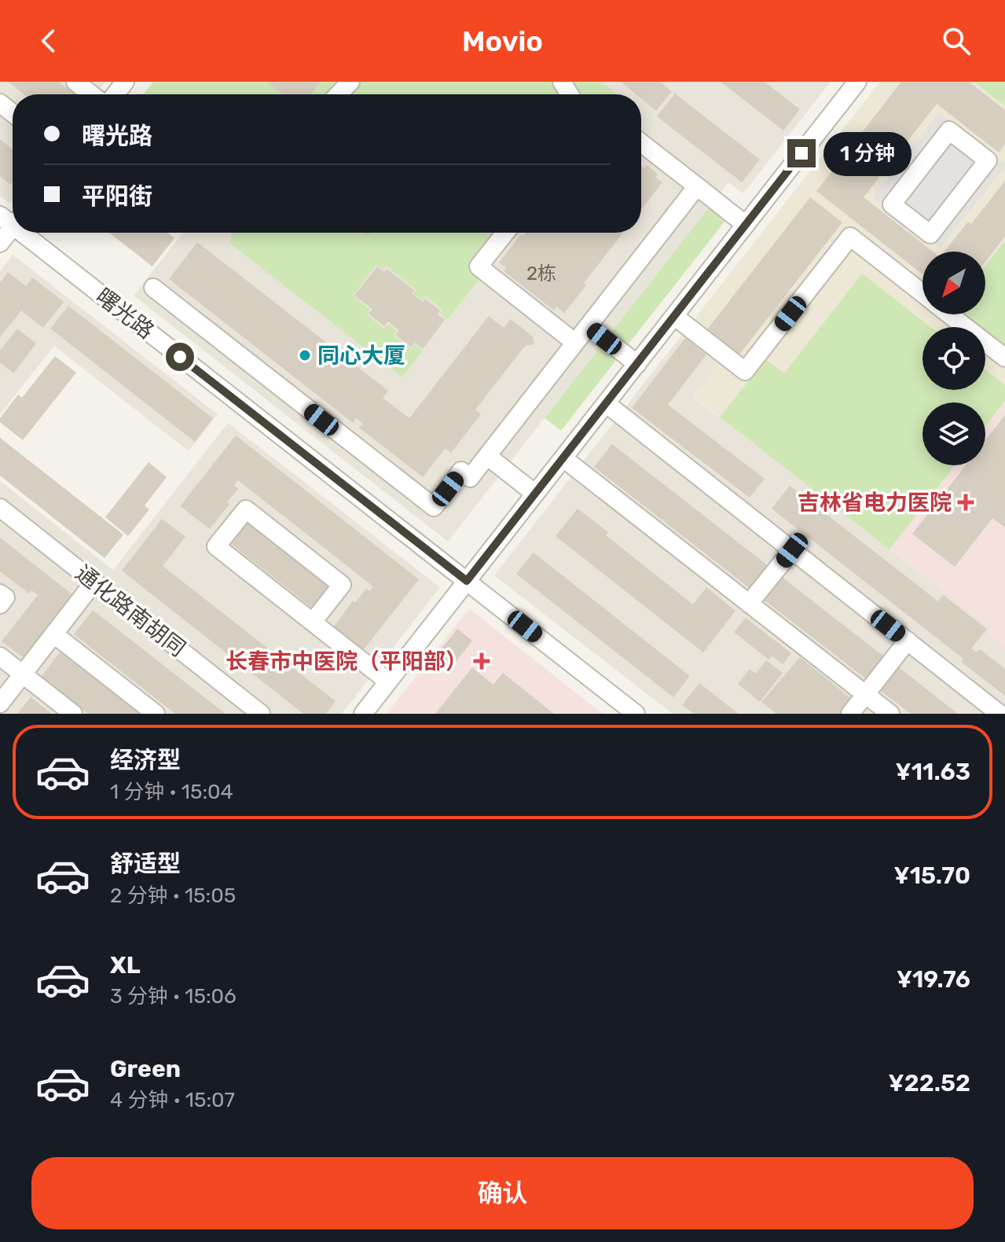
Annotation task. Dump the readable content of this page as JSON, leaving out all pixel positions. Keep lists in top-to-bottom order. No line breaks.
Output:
{"streets":{"street":["曙光路","通化路南胡同"]},"places":{"other":["同心大厦"],"health":["吉林省电力医院","长春市中医院（平阳部）"]},"house_numbers":["2栋"],"north":"bottom left","page":{"header":"Movio","banner":["曙光路","平阳街"],"bubble":"1 分钟","list":[{"name":"经济型","note":"1 分钟 · 15:04","value":"¥11.63"},{"name":"舒适型","note":"2 分钟 · 15:05","value":"¥15.70"},{"name":"XL","note":"3 分钟 · 15:06","value":"¥19.76"},{"name":"Green","note":"4 分钟 · 15:07","value":"¥22.52"}],"buttons":"确认"}}
